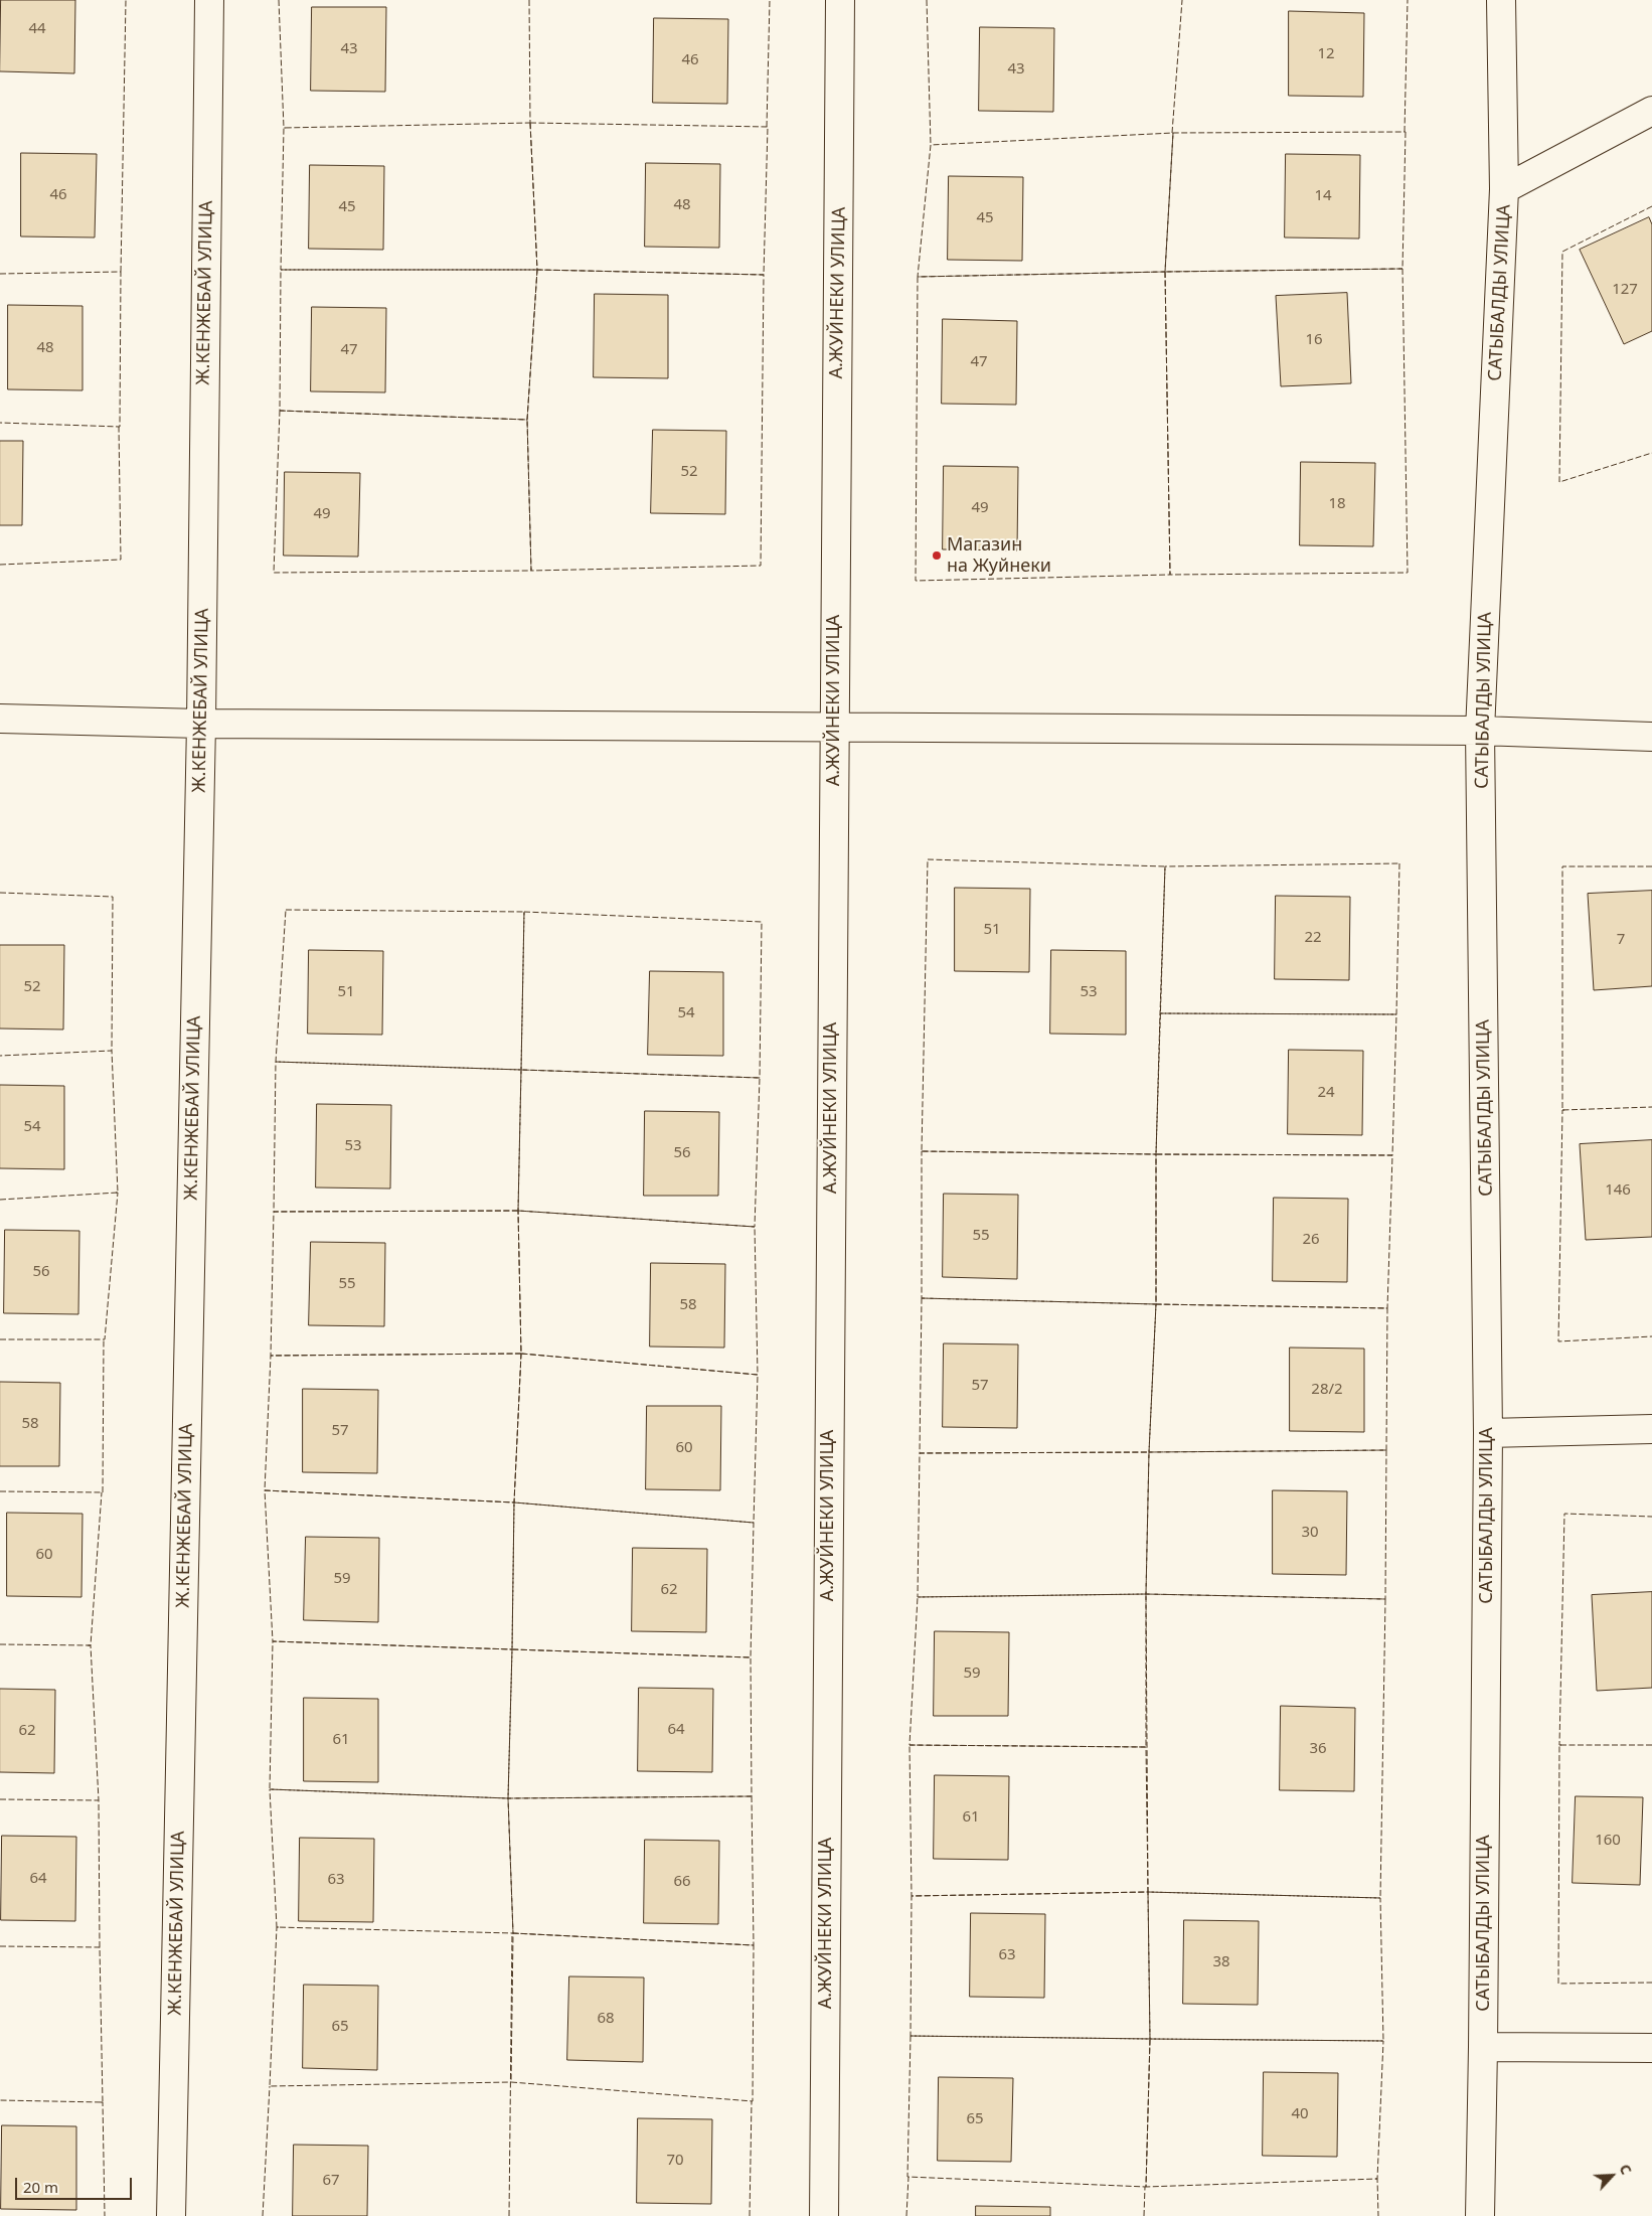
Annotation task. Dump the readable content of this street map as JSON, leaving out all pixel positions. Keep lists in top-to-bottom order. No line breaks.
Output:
{"streets":{"street":["Ж.КЕНЖЕБАЙ УЛИЦА","А.ЖУЙНЕКИ УЛИЦА","САТЫБАЛДЫ УЛИЦА"]},"places":["Магазин на Жуйнеки"],"house_numbers":["44","43","12","46","43","46","14","48","45","45","127","16","48","47","47","52","18","49","49","51","22","7","52","51","53","54","24","54","53","56","146","55","26","56","55","58","57","28/2","58","57","60","30","60","59","62","59","64","62","61","36","61","160","64","63","66","63","38","68","65","40","65","70","67"],"scale_bar":"20 m","north":"top right"}
